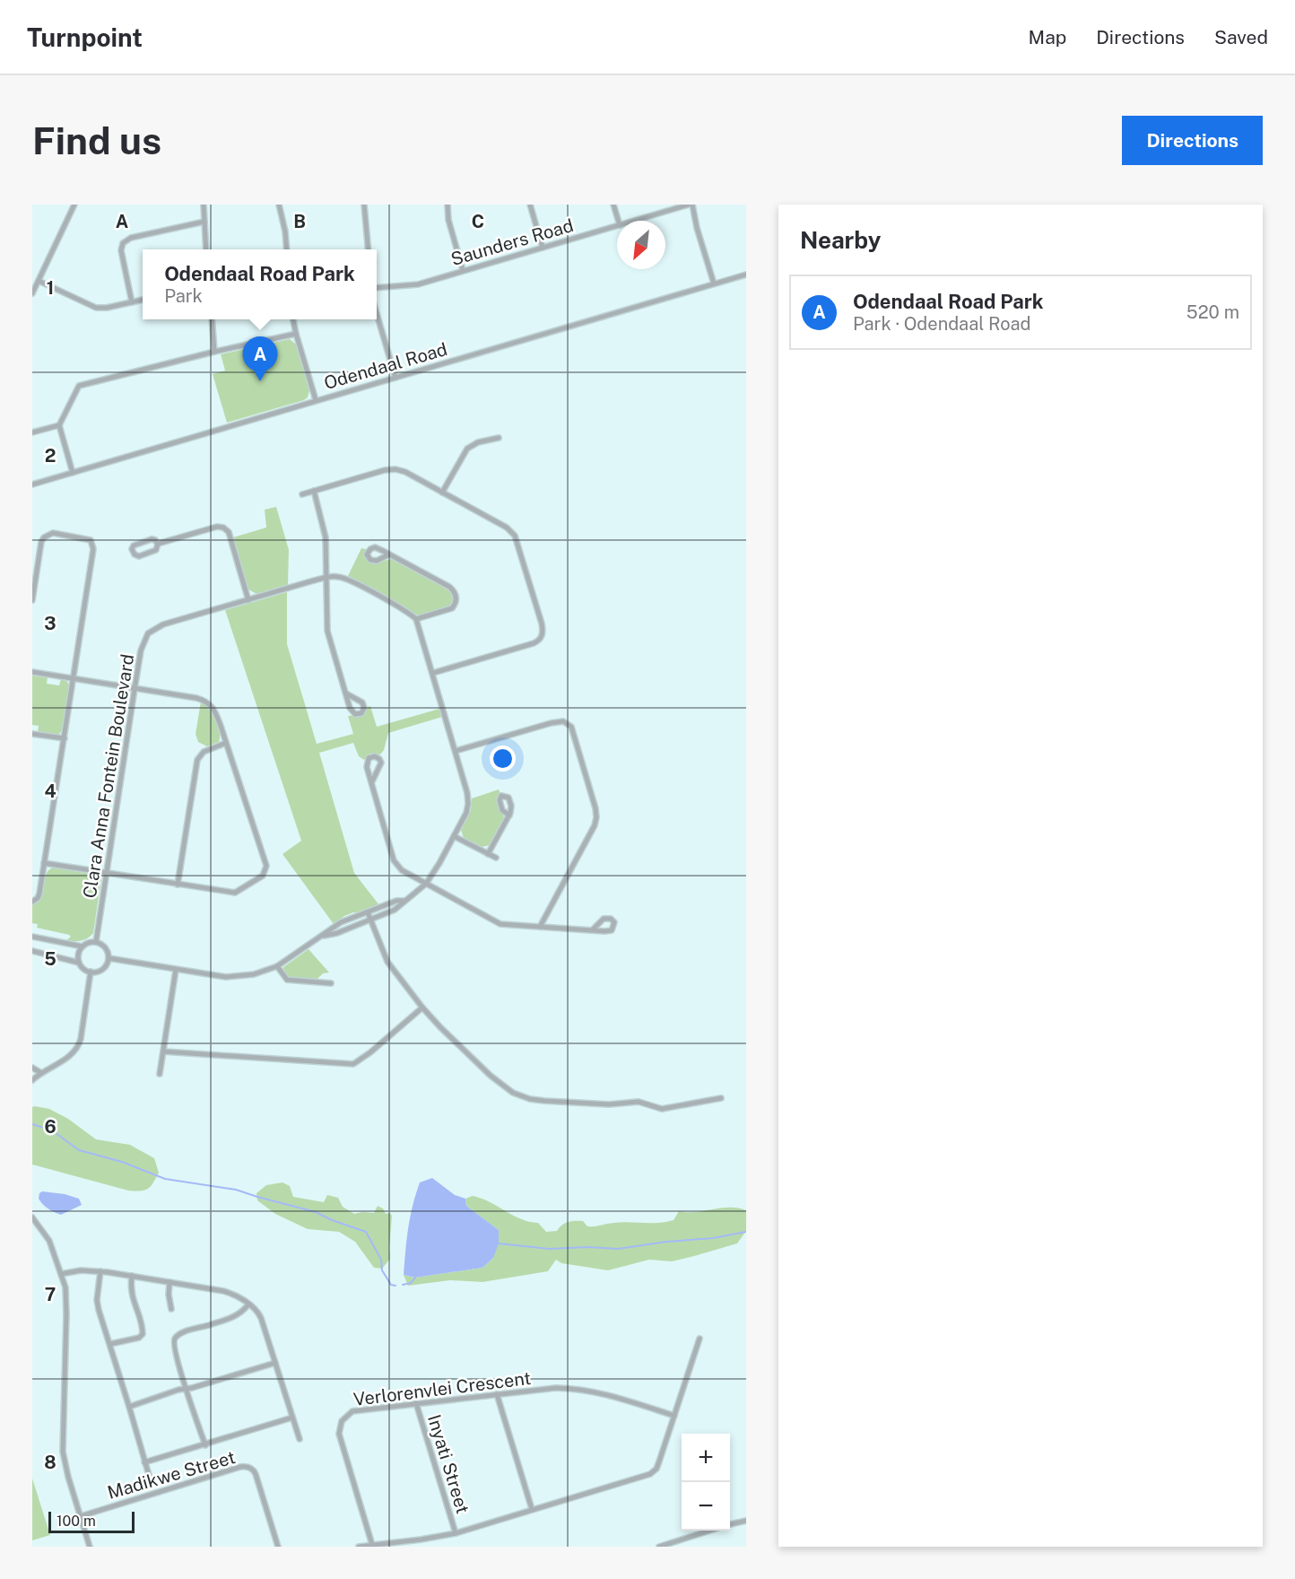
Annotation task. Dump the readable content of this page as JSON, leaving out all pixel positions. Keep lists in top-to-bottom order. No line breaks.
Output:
{"streets":{"street":["Saunders Road","Odendaal Road","Clara Anna Fontein Boulevard","Verlorenvlei Crescent","Inyati Street","Madikwe Street"]},"crossings":[["Verlorenvlei Crescent","Inyati Street"]],"scale_bar":"100 m","north":"bottom left","page":{"header":"Turnpoint","nav":["Map","Directions","Saved"],"buttons":"Directions","title":"Find us","heading":"Nearby","popup":["Odendaal Road Park","Park"],"list":[{"mark":"A","name":"Odendaal Road Park","note":"Park · Odendaal Road","value":"520 m"}],"pins":"A","map_buttons":["+","−"],"scale":"100 m"},"grid":{"columns":["A","B","C"],"rows":["1","2","3","4","5","6","7","8"]}}
